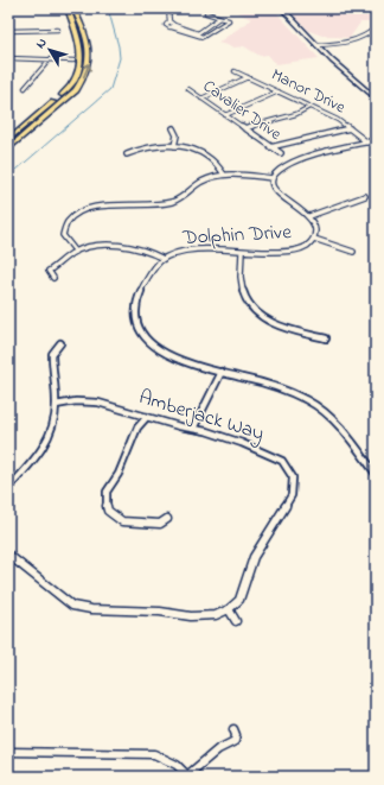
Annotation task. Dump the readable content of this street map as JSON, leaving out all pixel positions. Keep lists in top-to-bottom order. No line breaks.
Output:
{"streets":{"street":["Manor Drive","Cavalier Drive","Dolphin Drive","Amberjack Way"]},"north":"top left"}
